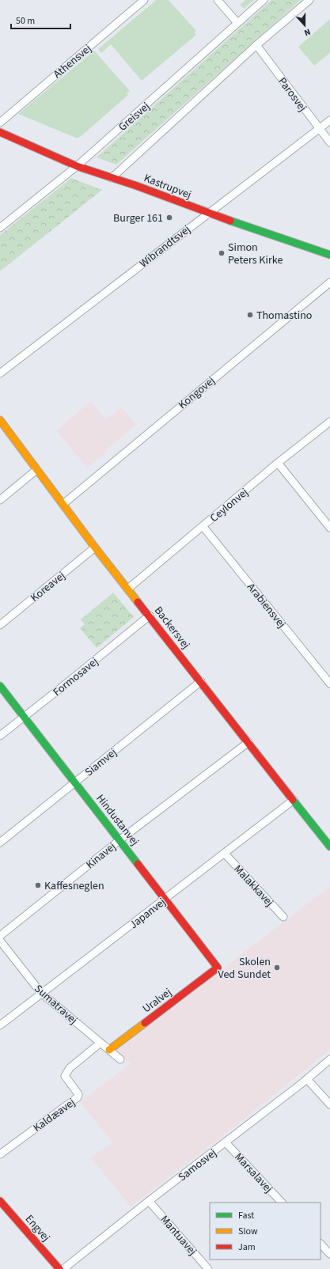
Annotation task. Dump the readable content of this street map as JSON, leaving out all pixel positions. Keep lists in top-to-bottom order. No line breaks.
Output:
{"streets":{"street":["Athensvej","Parosvej","Greisvej","Kastrupvej","Wibrandtsvej","Kongovej","Ceylonvej","Koreavej","Arabiensvej","Backersvej","Formosavej","Siamvej","Hindustanvej","Kinavej","Malakkavej","Japanvej","Uralvej","Sumatravej","Kaldæavej","Samosvej","Marsalavej","Engvej","Mantuavej"]},"crossings":[["Parosvej","Wibrandtsvej"],["Greisvej","Kastrupvej"],["Kastrupvej","Wibrandtsvej"],["Kongovej","Backersvej"],["Ceylonvej","Arabiensvej"],["Ceylonvej","Backersvej"],["Koreavej","Backersvej"],["Backersvej","Formosavej"],["Backersvej","Siamvej"],["Backersvej","Kinavej"],["Backersvej","Japanvej"],["Formosavej","Hindustanvej"],["Siamvej","Hindustanvej"],["Hindustanvej","Kinavej"],["Hindustanvej","Japanvej"],["Hindustanvej","Uralvej"],["Malakkavej","Japanvej"],["Japanvej","Sumatravej"],["Uralvej","Sumatravej"],["Sumatravej","Kaldæavej"],["Samosvej","Marsalavej"],["Samosvej","Mantuavej"]],"places":["Burger 161","Simon Peters Kirke","Thomastino","Kaffesneglen","Skolen Ved Sundet"],"legend":["Fast","Slow","Jam"],"scale_bar":"50 m","north":"bottom"}
